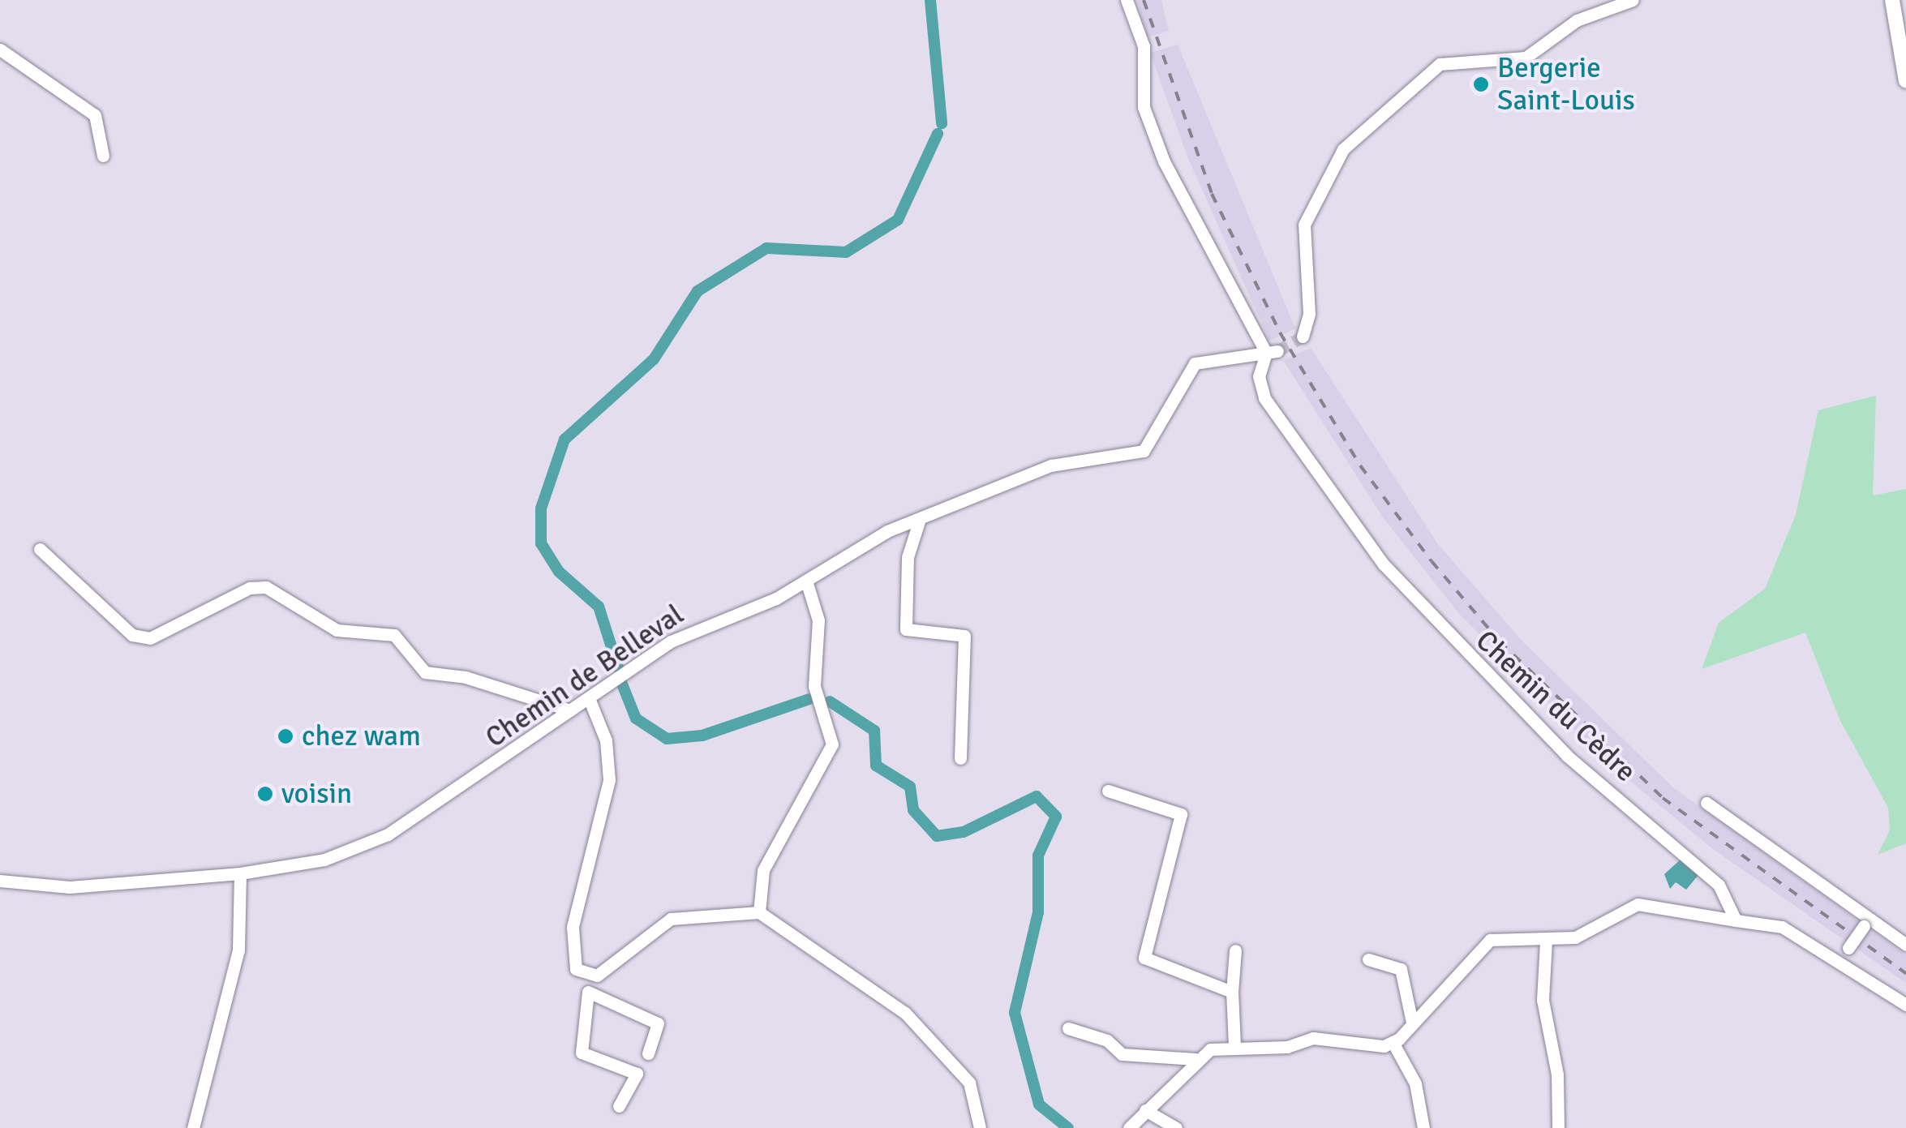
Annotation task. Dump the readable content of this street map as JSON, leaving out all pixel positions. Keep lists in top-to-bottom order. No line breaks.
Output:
{"streets":{"street":["Chemin de Belleval","Chemin du Cèdre"]},"crossings":[["Chemin de Belleval","Chemin du Cèdre"]],"places":["Bergerie Saint-Louis","chez wam","voisin"]}
